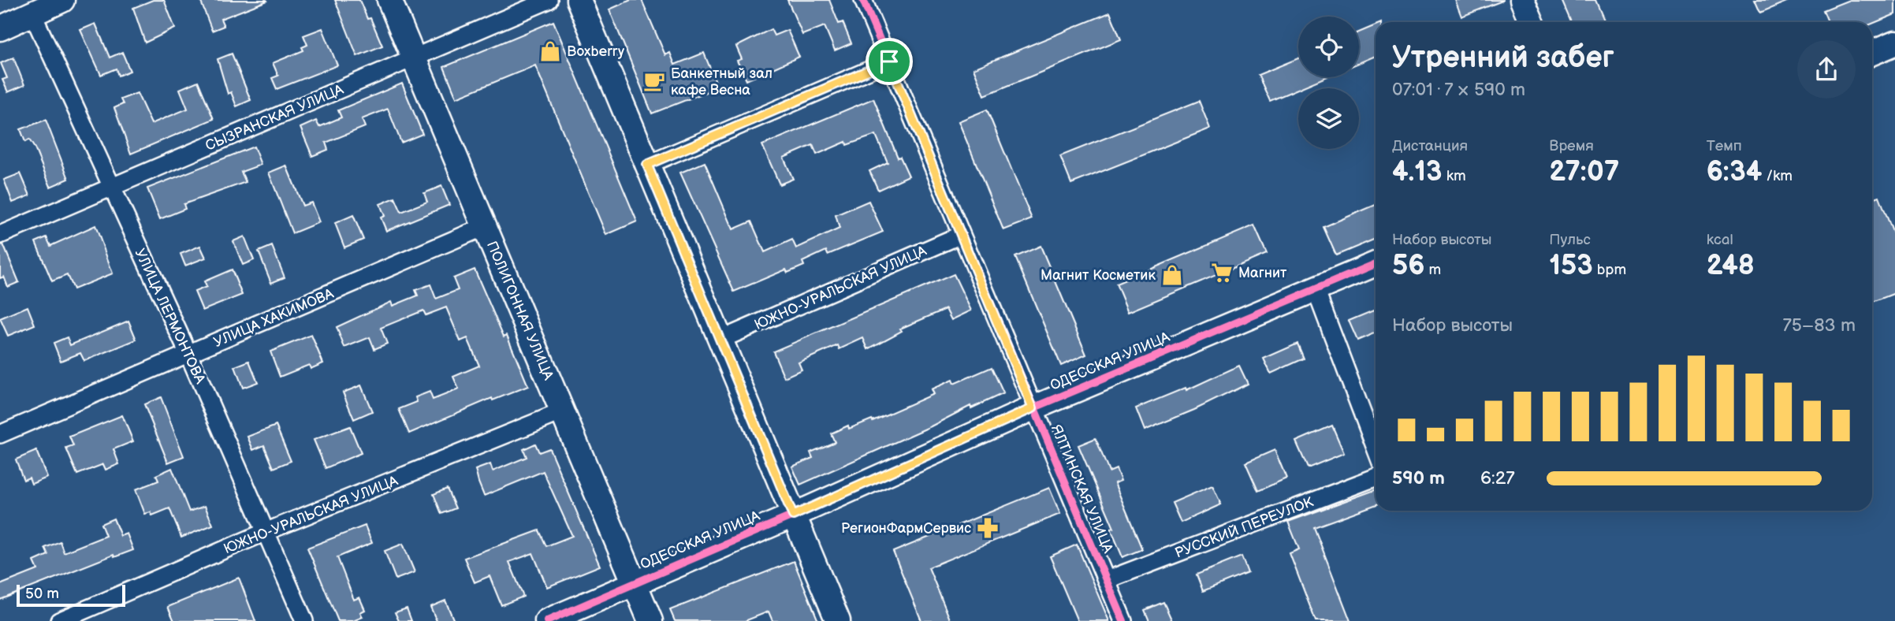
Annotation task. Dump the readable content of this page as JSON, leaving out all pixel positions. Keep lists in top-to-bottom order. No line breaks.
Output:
{"streets":{"main road":["ПОЛИГОННАЯ УЛИЦА","ОДЕССКАЯ УЛИЦА"],"street":["СЫЗРАНСКАЯ УЛИЦА","ЮЖНО-УРАЛЬСКАЯ УЛИЦА","УЛИЦА ЛЕРМОНТОВА","УЛИЦА ХАКИМОВА","ЯЛТИНСКАЯ УЛИЦА","РУССКИЙ ПЕРЕУЛОК"]},"crossings":[["СЫЗРАНСКАЯ УЛИЦА","ПОЛИГОННАЯ УЛИЦА"],["СЫЗРАНСКАЯ УЛИЦА","УЛИЦА ЛЕРМОНТОВА"],["ЮЖНО-УРАЛЬСКАЯ УЛИЦА","ПОЛИГОННАЯ УЛИЦА"],["ЮЖНО-УРАЛЬСКАЯ УЛИЦА","УЛИЦА ЛЕРМОНТОВА"],["ЮЖНО-УРАЛЬСКАЯ УЛИЦА","ЯЛТИНСКАЯ УЛИЦА"],["ПОЛИГОННАЯ УЛИЦА","УЛИЦА ХАКИМОВА"],["ПОЛИГОННАЯ УЛИЦА","ОДЕССКАЯ УЛИЦА"],["УЛИЦА ЛЕРМОНТОВА","УЛИЦА ХАКИМОВА"],["ОДЕССКАЯ УЛИЦА","ЯЛТИНСКАЯ УЛИЦА"],["ЯЛТИНСКАЯ УЛИЦА","РУССКИЙ ПЕРЕУЛОК"]],"places":{"shop":["Boxberry","Магнит Косметик"],"cafe":["Банкетный зал кафе Весна"],"supermarket":["Магнит"],"pharmacy":["РегионФармСервис"]},"scale_bar":"50 m","page":{"heading":["Утренний забег","07:01 · 7 × 590 m"],"stats":[["Дистанция","4.13 km"],["Время","27:07"],["Темп","6:34 /km"],["Набор высоты","56 m"],["Пульс","153 bpm"],["kcal","248"]],"chart":["Набор высоты","75–83 m"],"list":[{"name":"590 m","note":"6:27"}],"scale":"50 m"}}
